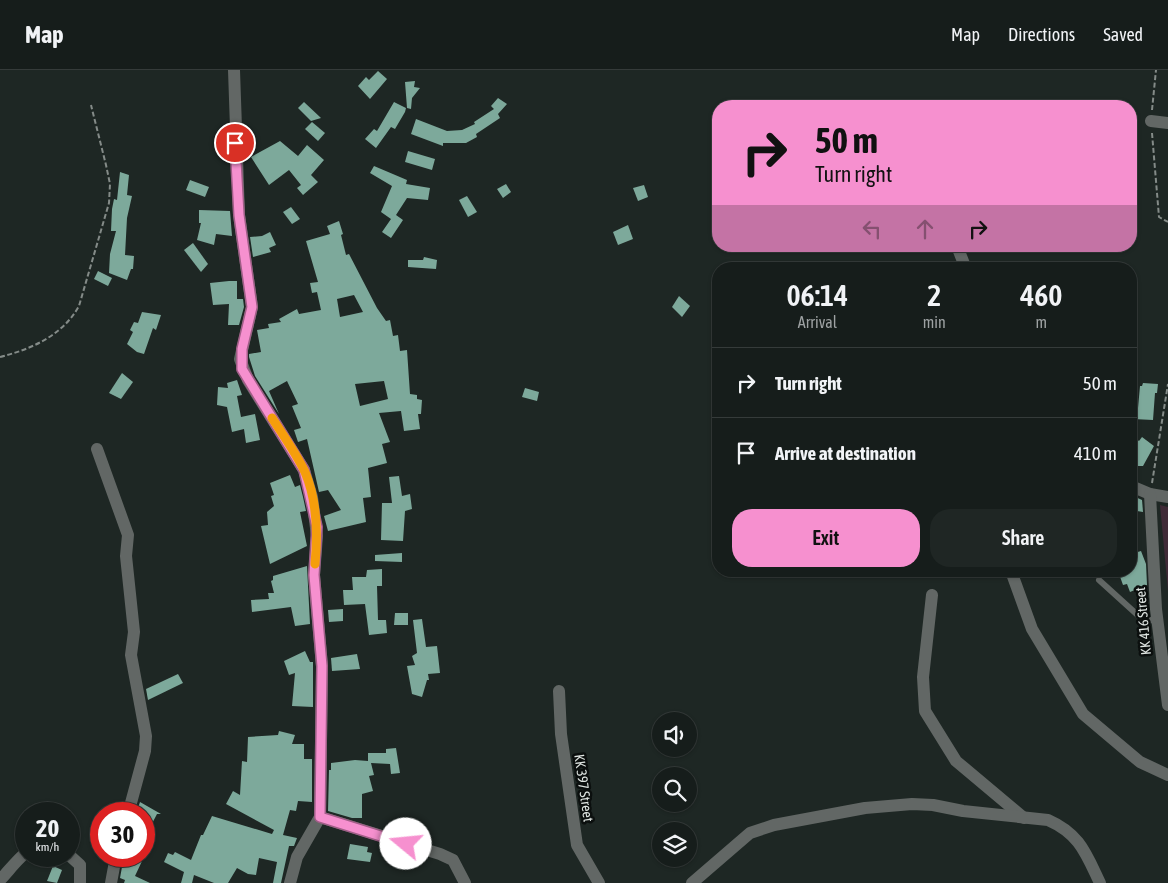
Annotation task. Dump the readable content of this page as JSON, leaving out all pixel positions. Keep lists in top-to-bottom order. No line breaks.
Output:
{"streets":{"street":["KK 416 Street","KK 397 Street"]},"page":{"header":"Map","nav":["Map","Directions","Saved"],"turn":["50 m","Turn right"],"eta":["06:14","Arrival","2","min","460","m"],"list":[{"name":"Turn right","value":"50 m"},{"name":"Arrive at destination","value":"410 m"}],"buttons":["Exit","Share"],"speed":"20 km/h","limit":"30"}}
